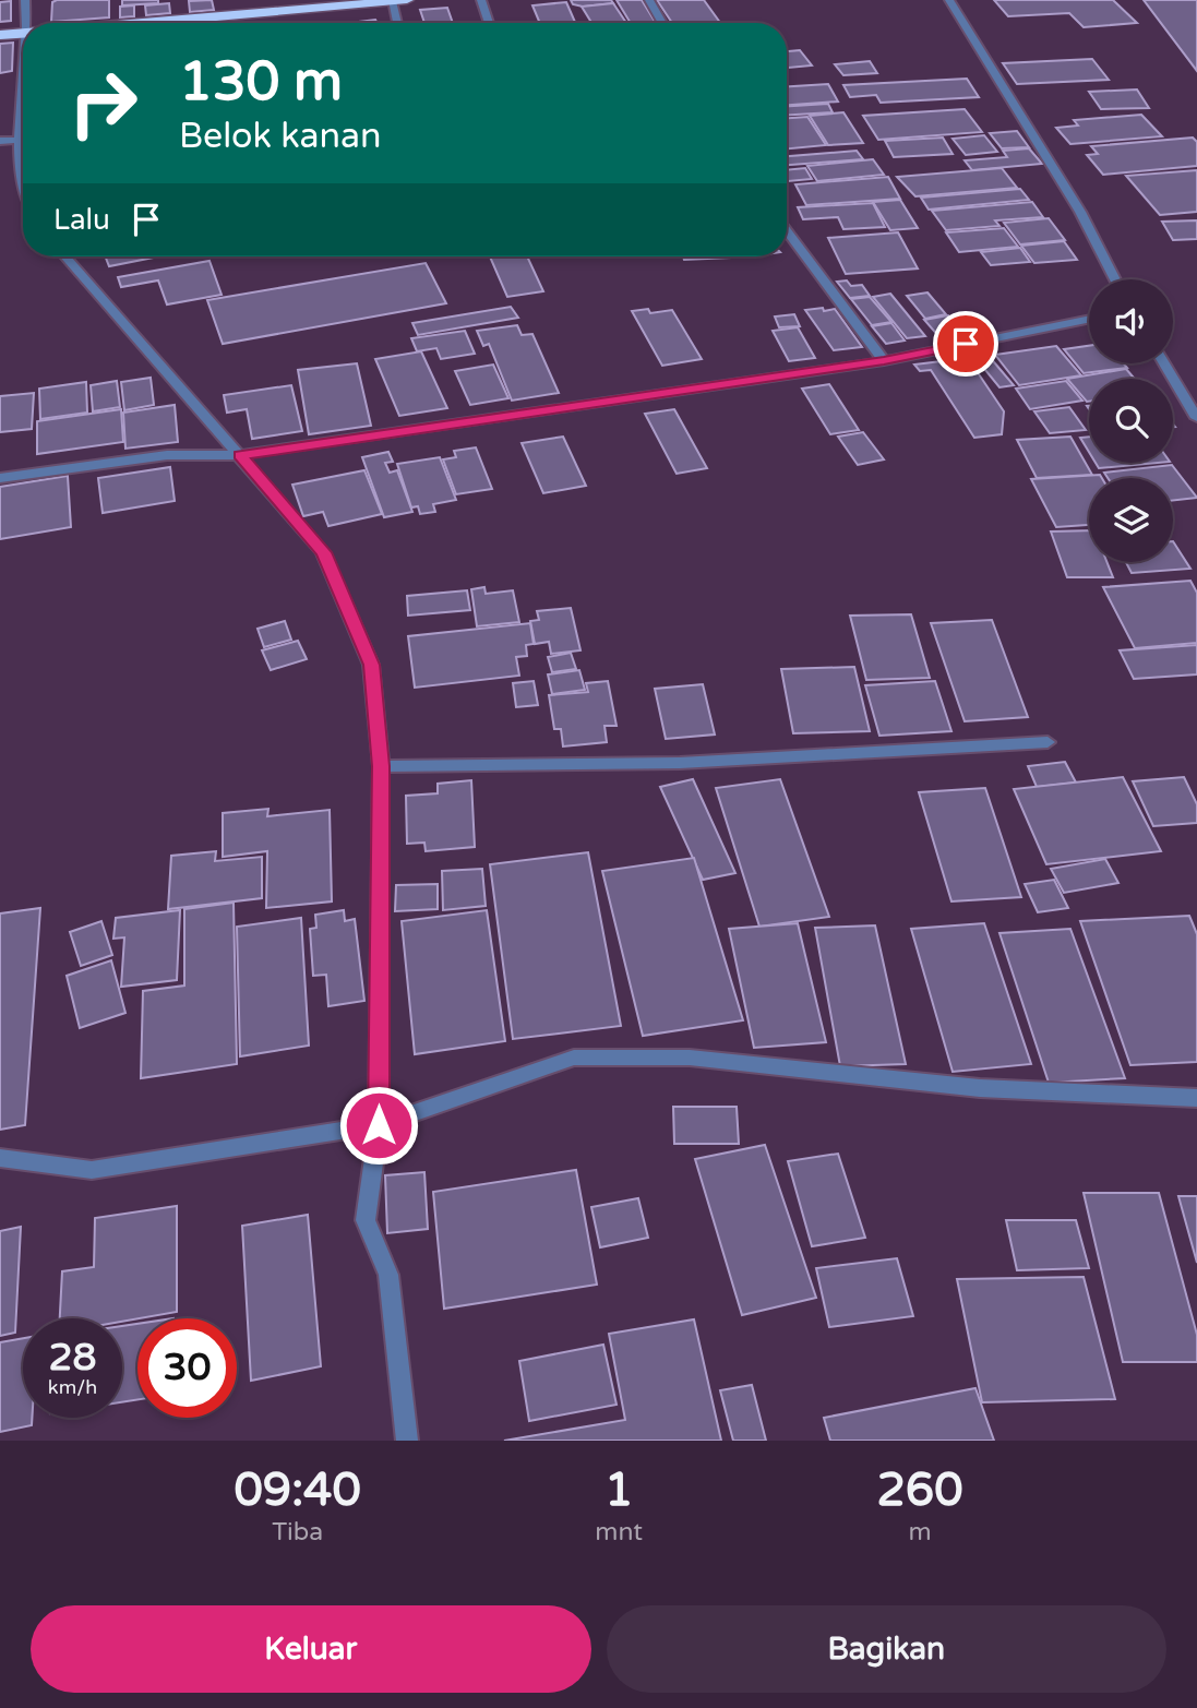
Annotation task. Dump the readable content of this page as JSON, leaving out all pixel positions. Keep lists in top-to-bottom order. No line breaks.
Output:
{"page":{"turn":["130 m","Belok kanan"],"then":"Lalu","speed":"28 km/h","limit":"30","eta":["09:40","Tiba","1","mnt","260","m"],"buttons":["Keluar","Bagikan"]}}
